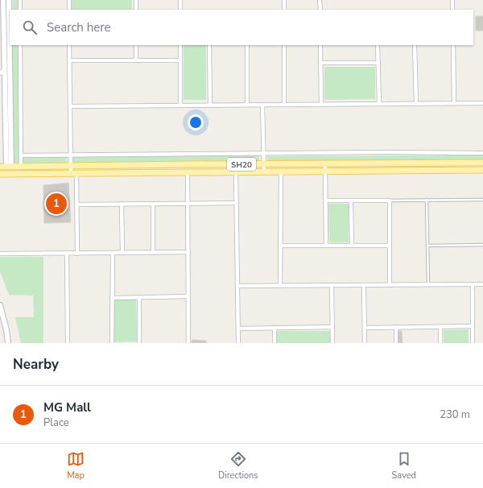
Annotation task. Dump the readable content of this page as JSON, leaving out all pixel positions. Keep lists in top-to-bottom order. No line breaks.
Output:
{"streets":{"main road":["SH20"]},"page":{"search":"Search here","pins":"1","heading":"Nearby","list":[{"mark":"1","name":"MG Mall","note":"Place","value":"230 m"}],"nav":["Map","Directions","Saved"]}}
